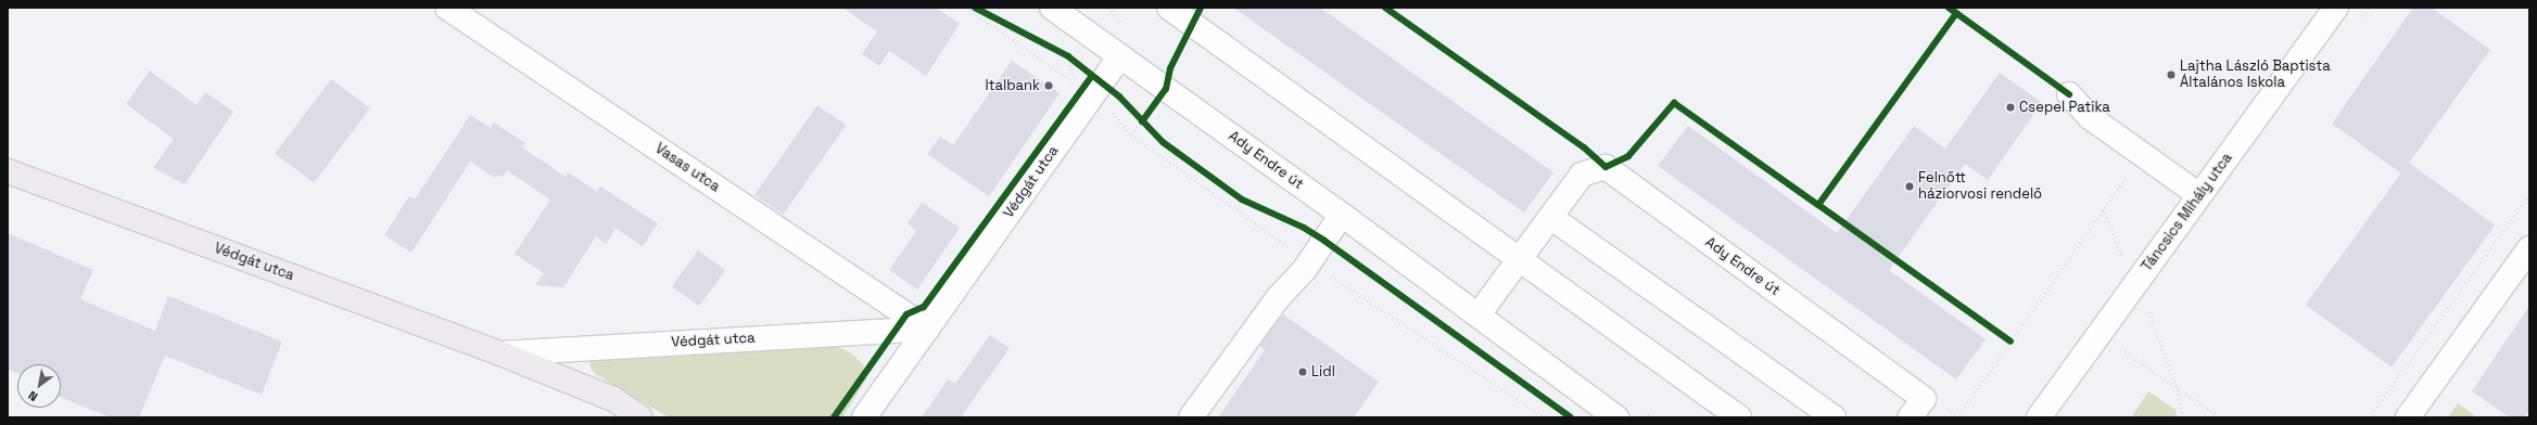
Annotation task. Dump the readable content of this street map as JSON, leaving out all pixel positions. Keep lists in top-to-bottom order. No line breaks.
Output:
{"streets":{"main road":["Védgát utca"],"street":["Ady Endre út","Vasas utca","Táncsics Mihály utca"]},"crossings":[["Ady Endre út","Védgát utca"],["Vasas utca","Védgát utca"]],"places":["Lajtha László Baptista Általános Iskola","Italbank","Csepel Patika","Felnőtt háziorvosi rendelő","Lidl"],"north":"bottom left"}
